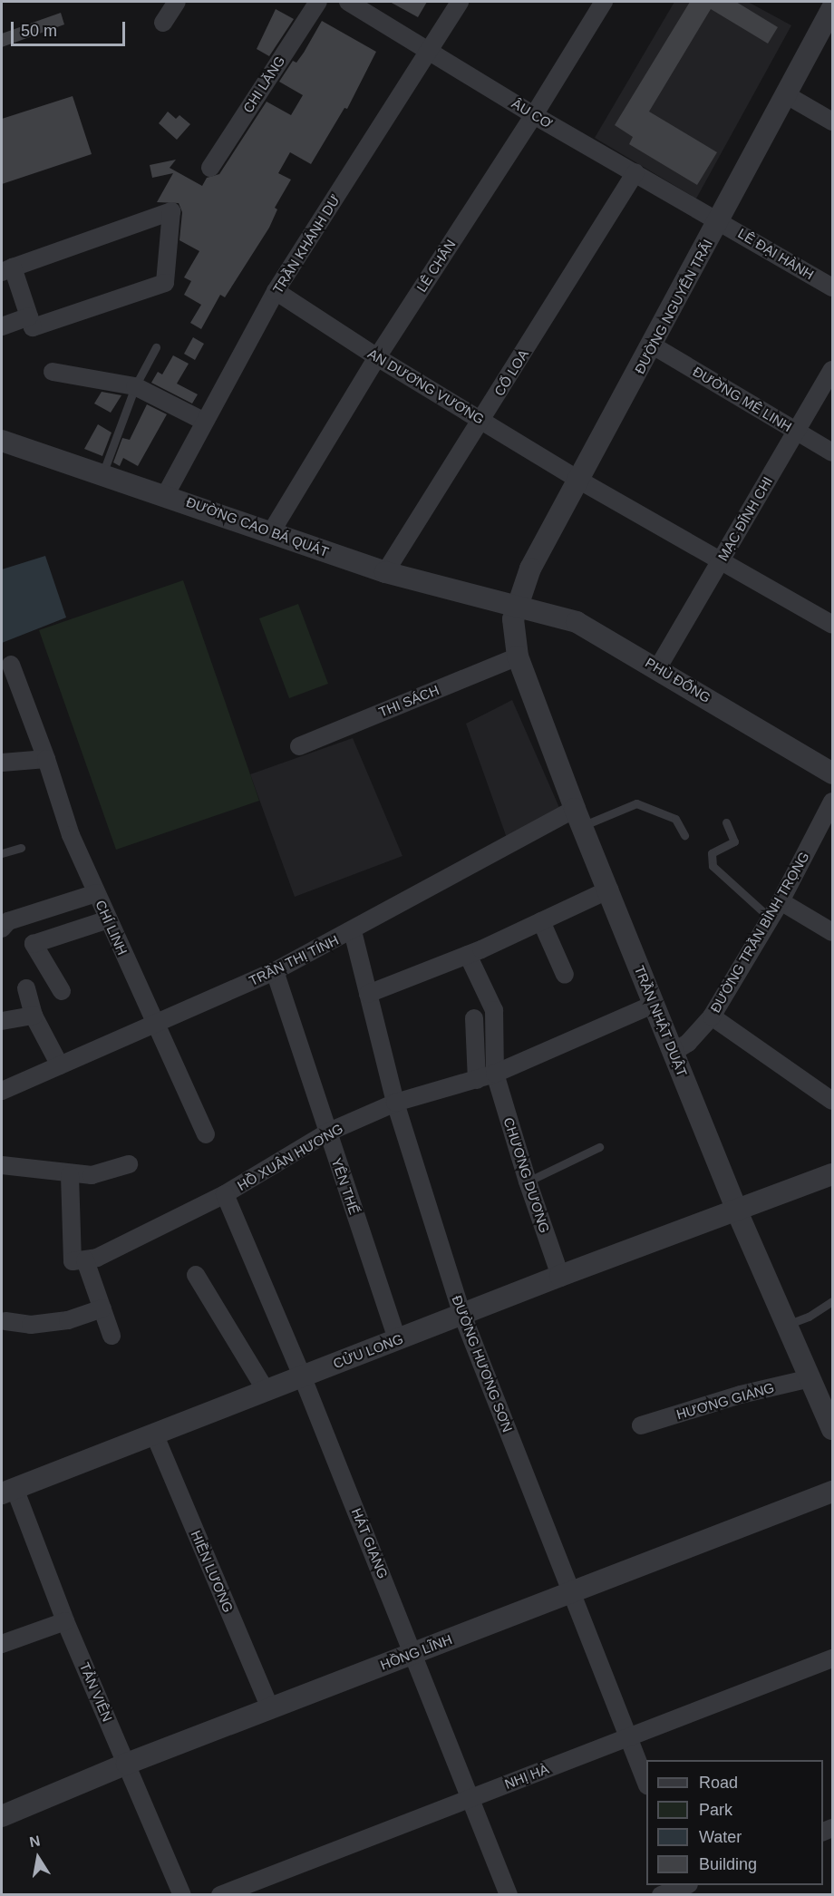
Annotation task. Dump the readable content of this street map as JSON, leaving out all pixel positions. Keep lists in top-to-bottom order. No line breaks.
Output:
{"streets":{"street":["CHI LĂNG","ÂU CƠ","TRẦN KHÁNH DƯ","LÊ ĐẠI HÀNH","LÊ CHÂN","ĐƯỜNG NGUYỄN TRÃI","CỔ LOA","AN DƯƠNG VƯƠNG","ĐƯỜNG MÊ LINH","MẠC ĐĨNH CHI","ĐƯỜNG CAO BÁ QUÁT","PHÙ ĐỔNG","THI SÁCH","CHÍ LINH","ĐƯỜNG TRẦN BÌNH TRỌNG","TRẦN THỊ TÍNH","TRẦN NHẬT DUẬT","HỒ XUÂN HƯƠNG","CHƯƠNG DƯƠNG","YÊN THẾ","CỬU LONG","ĐƯỜNG HƯƠNG SƠN","HƯƠNG GIANG","HÁT GIANG","HIỀN LƯƠNG","HỒNG LĨNH","TẢN VIÊN","NHỊ HÀ"]},"crossings":[["ÂU CƠ","TRẦN KHÁNH DƯ"],["ÂU CƠ","LÊ ĐẠI HÀNH"],["ÂU CƠ","LÊ CHÂN"],["ÂU CƠ","ĐƯỜNG NGUYỄN TRÃI"],["ÂU CƠ","CỔ LOA"],["TRẦN KHÁNH DƯ","AN DƯƠNG VƯƠNG"],["TRẦN KHÁNH DƯ","ĐƯỜNG CAO BÁ QUÁT"],["LÊ ĐẠI HÀNH","ĐƯỜNG NGUYỄN TRÃI"],["LÊ CHÂN","AN DƯƠNG VƯƠNG"],["LÊ CHÂN","ĐƯỜNG CAO BÁ QUÁT"],["ĐƯỜNG NGUYỄN TRÃI","AN DƯƠNG VƯƠNG"],["ĐƯỜNG NGUYỄN TRÃI","ĐƯỜNG MÊ LINH"],["ĐƯỜNG NGUYỄN TRÃI","ĐƯỜNG CAO BÁ QUÁT"],["ĐƯỜNG NGUYỄN TRÃI","PHÙ ĐỔNG"],["ĐƯỜNG NGUYỄN TRÃI","TRẦN NHẬT DUẬT"],["CỔ LOA","AN DƯƠNG VƯƠNG"],["CỔ LOA","ĐƯỜNG CAO BÁ QUÁT"],["AN DƯƠNG VƯƠNG","MẠC ĐĨNH CHI"],["ĐƯỜNG MÊ LINH","MẠC ĐĨNH CHI"],["MẠC ĐĨNH CHI","PHÙ ĐỔNG"],["ĐƯỜNG CAO BÁ QUÁT","PHÙ ĐỔNG"],["ĐƯỜNG CAO BÁ QUÁT","TRẦN NHẬT DUẬT"],["PHÙ ĐỔNG","TRẦN NHẬT DUẬT"],["THI SÁCH","TRẦN NHẬT DUẬT"],["CHÍ LINH","TRẦN THỊ TÍNH"],["ĐƯỜNG TRẦN BÌNH TRỌNG","TRẦN NHẬT DUẬT"],["TRẦN THỊ TÍNH","TRẦN NHẬT DUẬT"],["TRẦN THỊ TÍNH","YÊN THẾ"],["TRẦN THỊ TÍNH","ĐƯỜNG HƯƠNG SƠN"],["TRẦN NHẬT DUẬT","HỒ XUÂN HƯƠNG"],["TRẦN NHẬT DUẬT","CỬU LONG"],["TRẦN NHẬT DUẬT","HƯƠNG GIANG"],["HỒ XUÂN HƯƠNG","CHƯƠNG DƯƠNG"],["HỒ XUÂN HƯƠNG","YÊN THẾ"],["HỒ XUÂN HƯƠNG","ĐƯỜNG HƯƠNG SƠN"],["HỒ XUÂN HƯƠNG","HÁT GIANG"],["CHƯƠNG DƯƠNG","CỬU LONG"],["YÊN THẾ","CỬU LONG"],["CỬU LONG","ĐƯỜNG HƯƠNG SƠN"],["CỬU LONG","HÁT GIANG"],["CỬU LONG","HIỀN LƯƠNG"],["CỬU LONG","TẢN VIÊN"],["ĐƯỜNG HƯƠNG SƠN","HỒNG LĨNH"],["ĐƯỜNG HƯƠNG SƠN","NHỊ HÀ"],["HÁT GIANG","HỒNG LĨNH"],["HÁT GIANG","NHỊ HÀ"],["HIỀN LƯƠNG","HỒNG LĨNH"],["HỒNG LĨNH","TẢN VIÊN"]],"legend":["Road","Park","Water","Building"],"scale_bar":"50 m","north":"top"}
